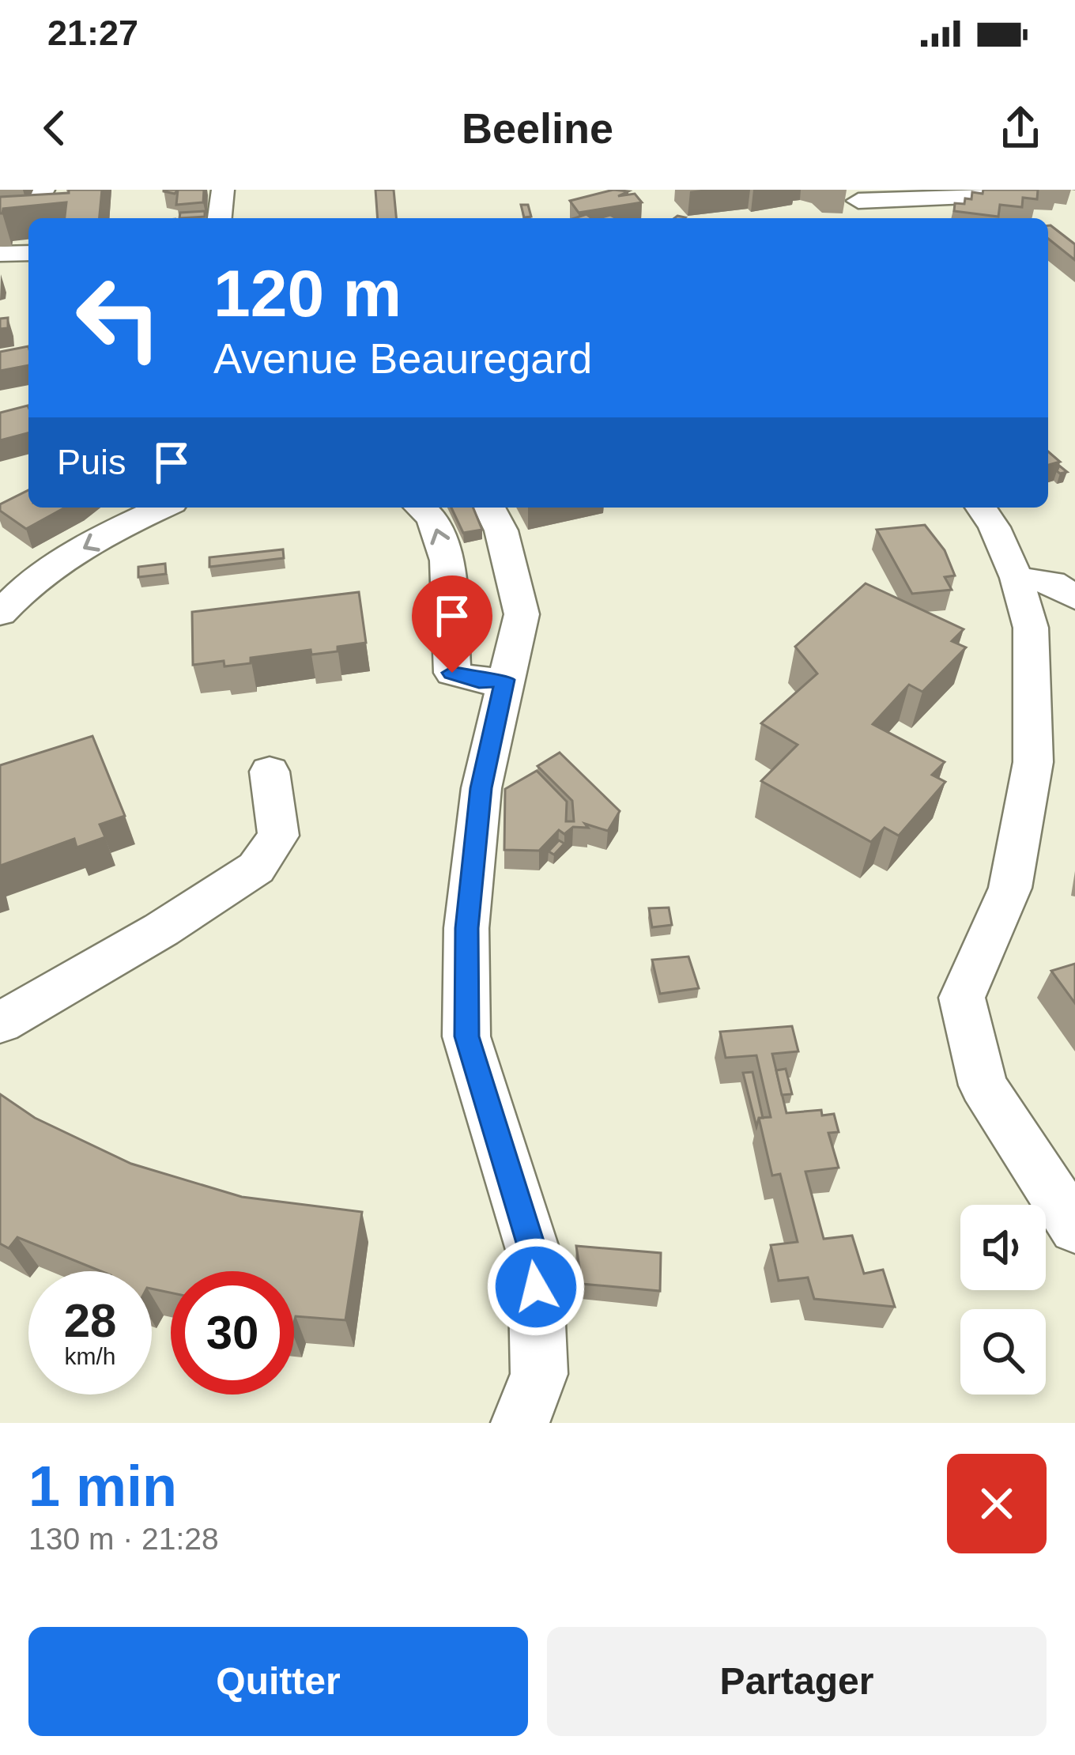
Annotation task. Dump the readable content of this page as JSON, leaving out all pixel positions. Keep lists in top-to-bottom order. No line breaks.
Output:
{"page":{"status":"21:27","header":"Beeline","turn":["120 m","Avenue Beauregard"],"then":"Puis","speed":"28 km/h","limit":"30","heading":["1 min","130 m · 21:28"],"buttons":["Quitter","Partager"]}}
